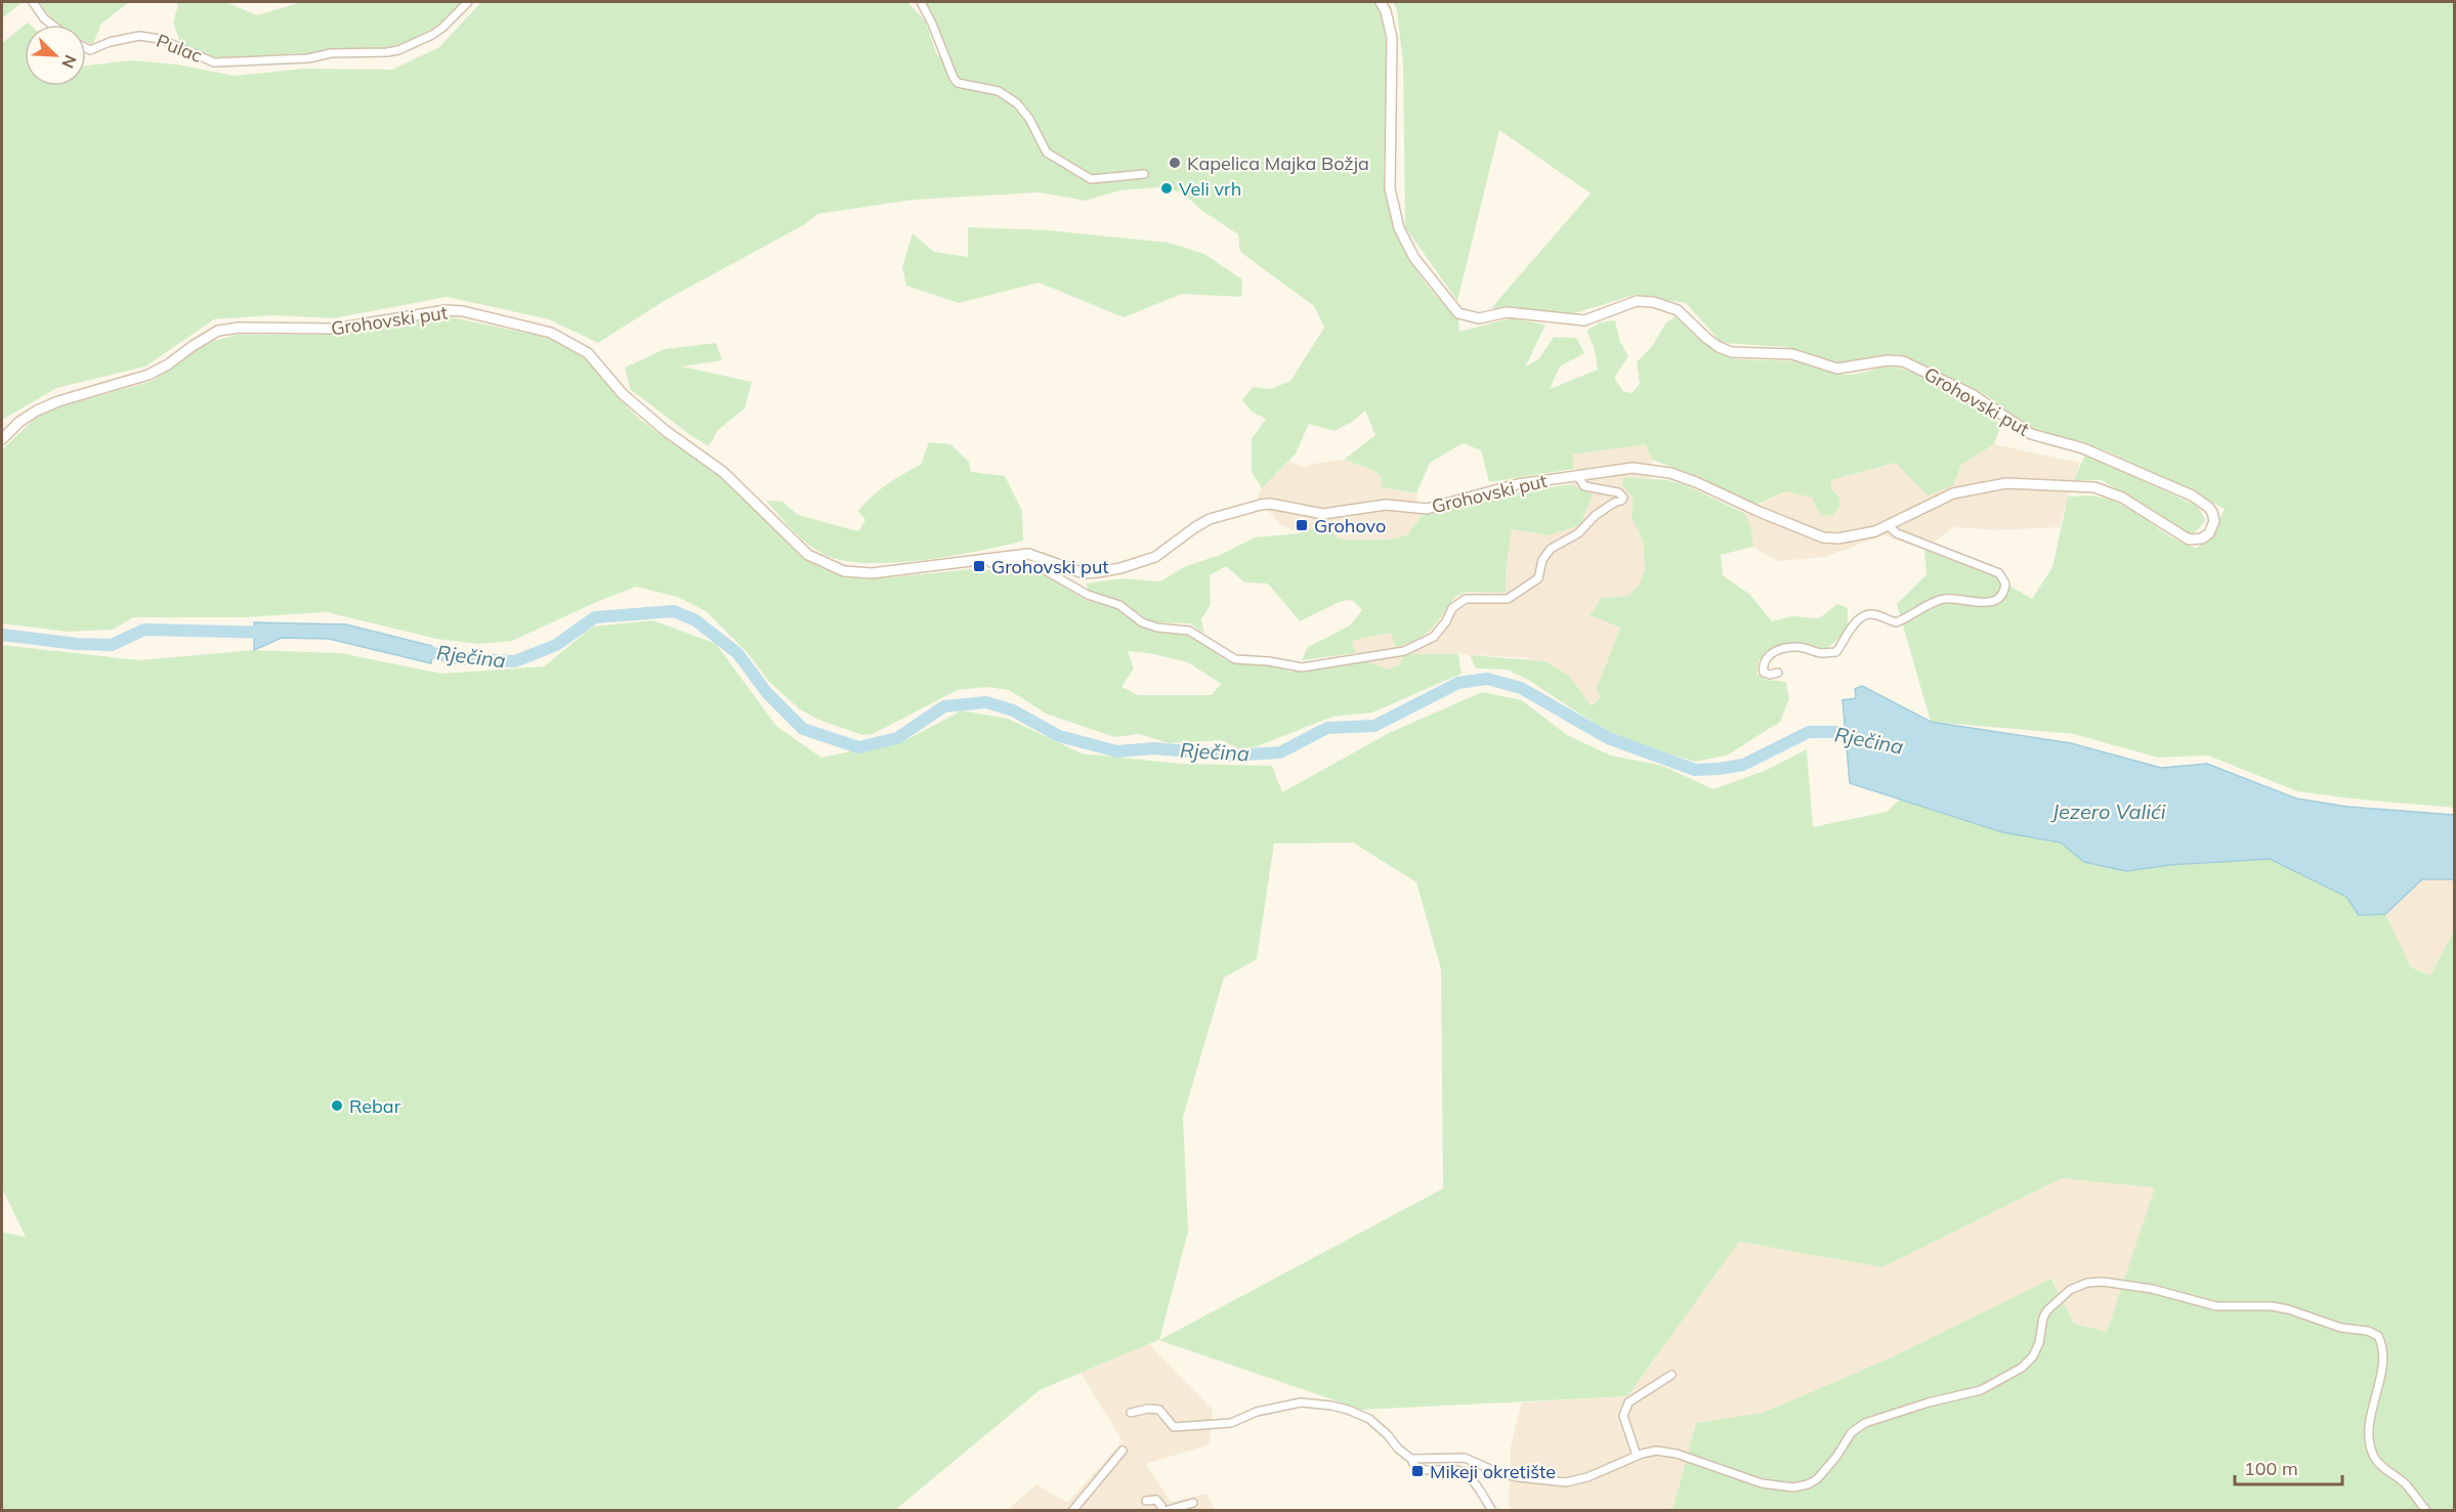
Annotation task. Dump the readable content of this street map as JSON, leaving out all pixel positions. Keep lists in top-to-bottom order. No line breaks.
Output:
{"streets":{"main road":["Grohovski put"],"street":["Pulac"]},"water":["Rječina","Jezero Valići"],"places":{"other":["Kapelica Majka Božja","Veli vrh","Rebar"],"transit":["Grohovo","Grohovski put","Mikeji okretište"]},"scale_bar":"100 m","north":"bottom right"}
